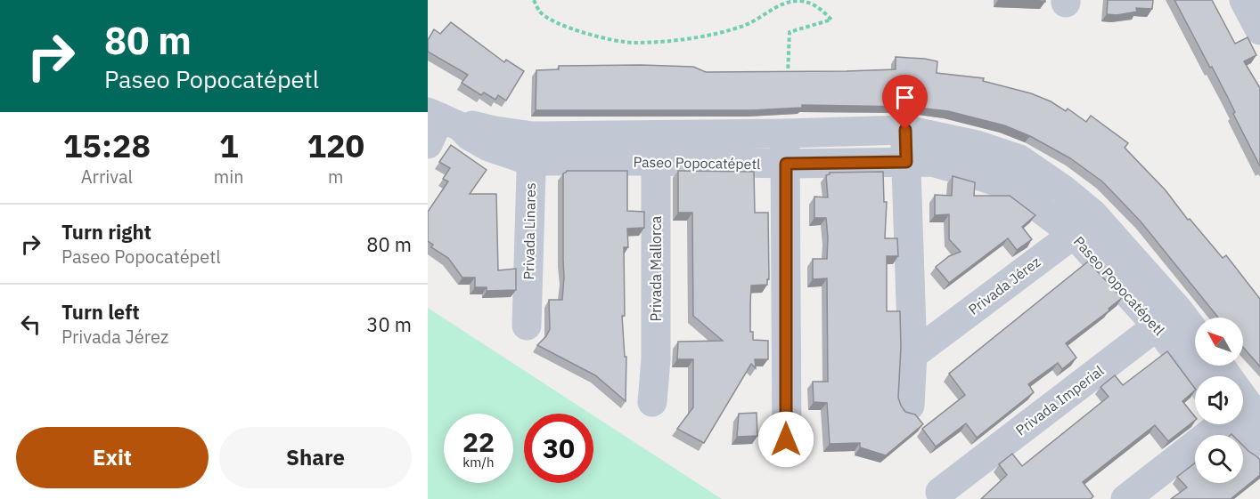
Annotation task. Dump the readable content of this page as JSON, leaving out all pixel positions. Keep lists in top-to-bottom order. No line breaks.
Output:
{"streets":{"street":["Paseo Popocatépetl","Privada Linares","Privada Mallorca","Privada Jérez","Privada Imperial"]},"crossings":[["Paseo Popocatépetl","Privada Linares"],["Paseo Popocatépetl","Privada Mallorca"],["Paseo Popocatépetl","Privada Jérez"],["Paseo Popocatépetl","Privada Imperial"]],"north":"top left","page":{"turn":["80 m","Paseo Popocatépetl"],"eta":["15:28","Arrival","1","min","120","m"],"list":[{"name":"Turn right","note":"Paseo Popocatépetl","value":"80 m"},{"name":"Turn left","note":"Privada Jérez","value":"30 m"}],"speed":"22 km/h","limit":"30","buttons":["Exit","Share"]}}
